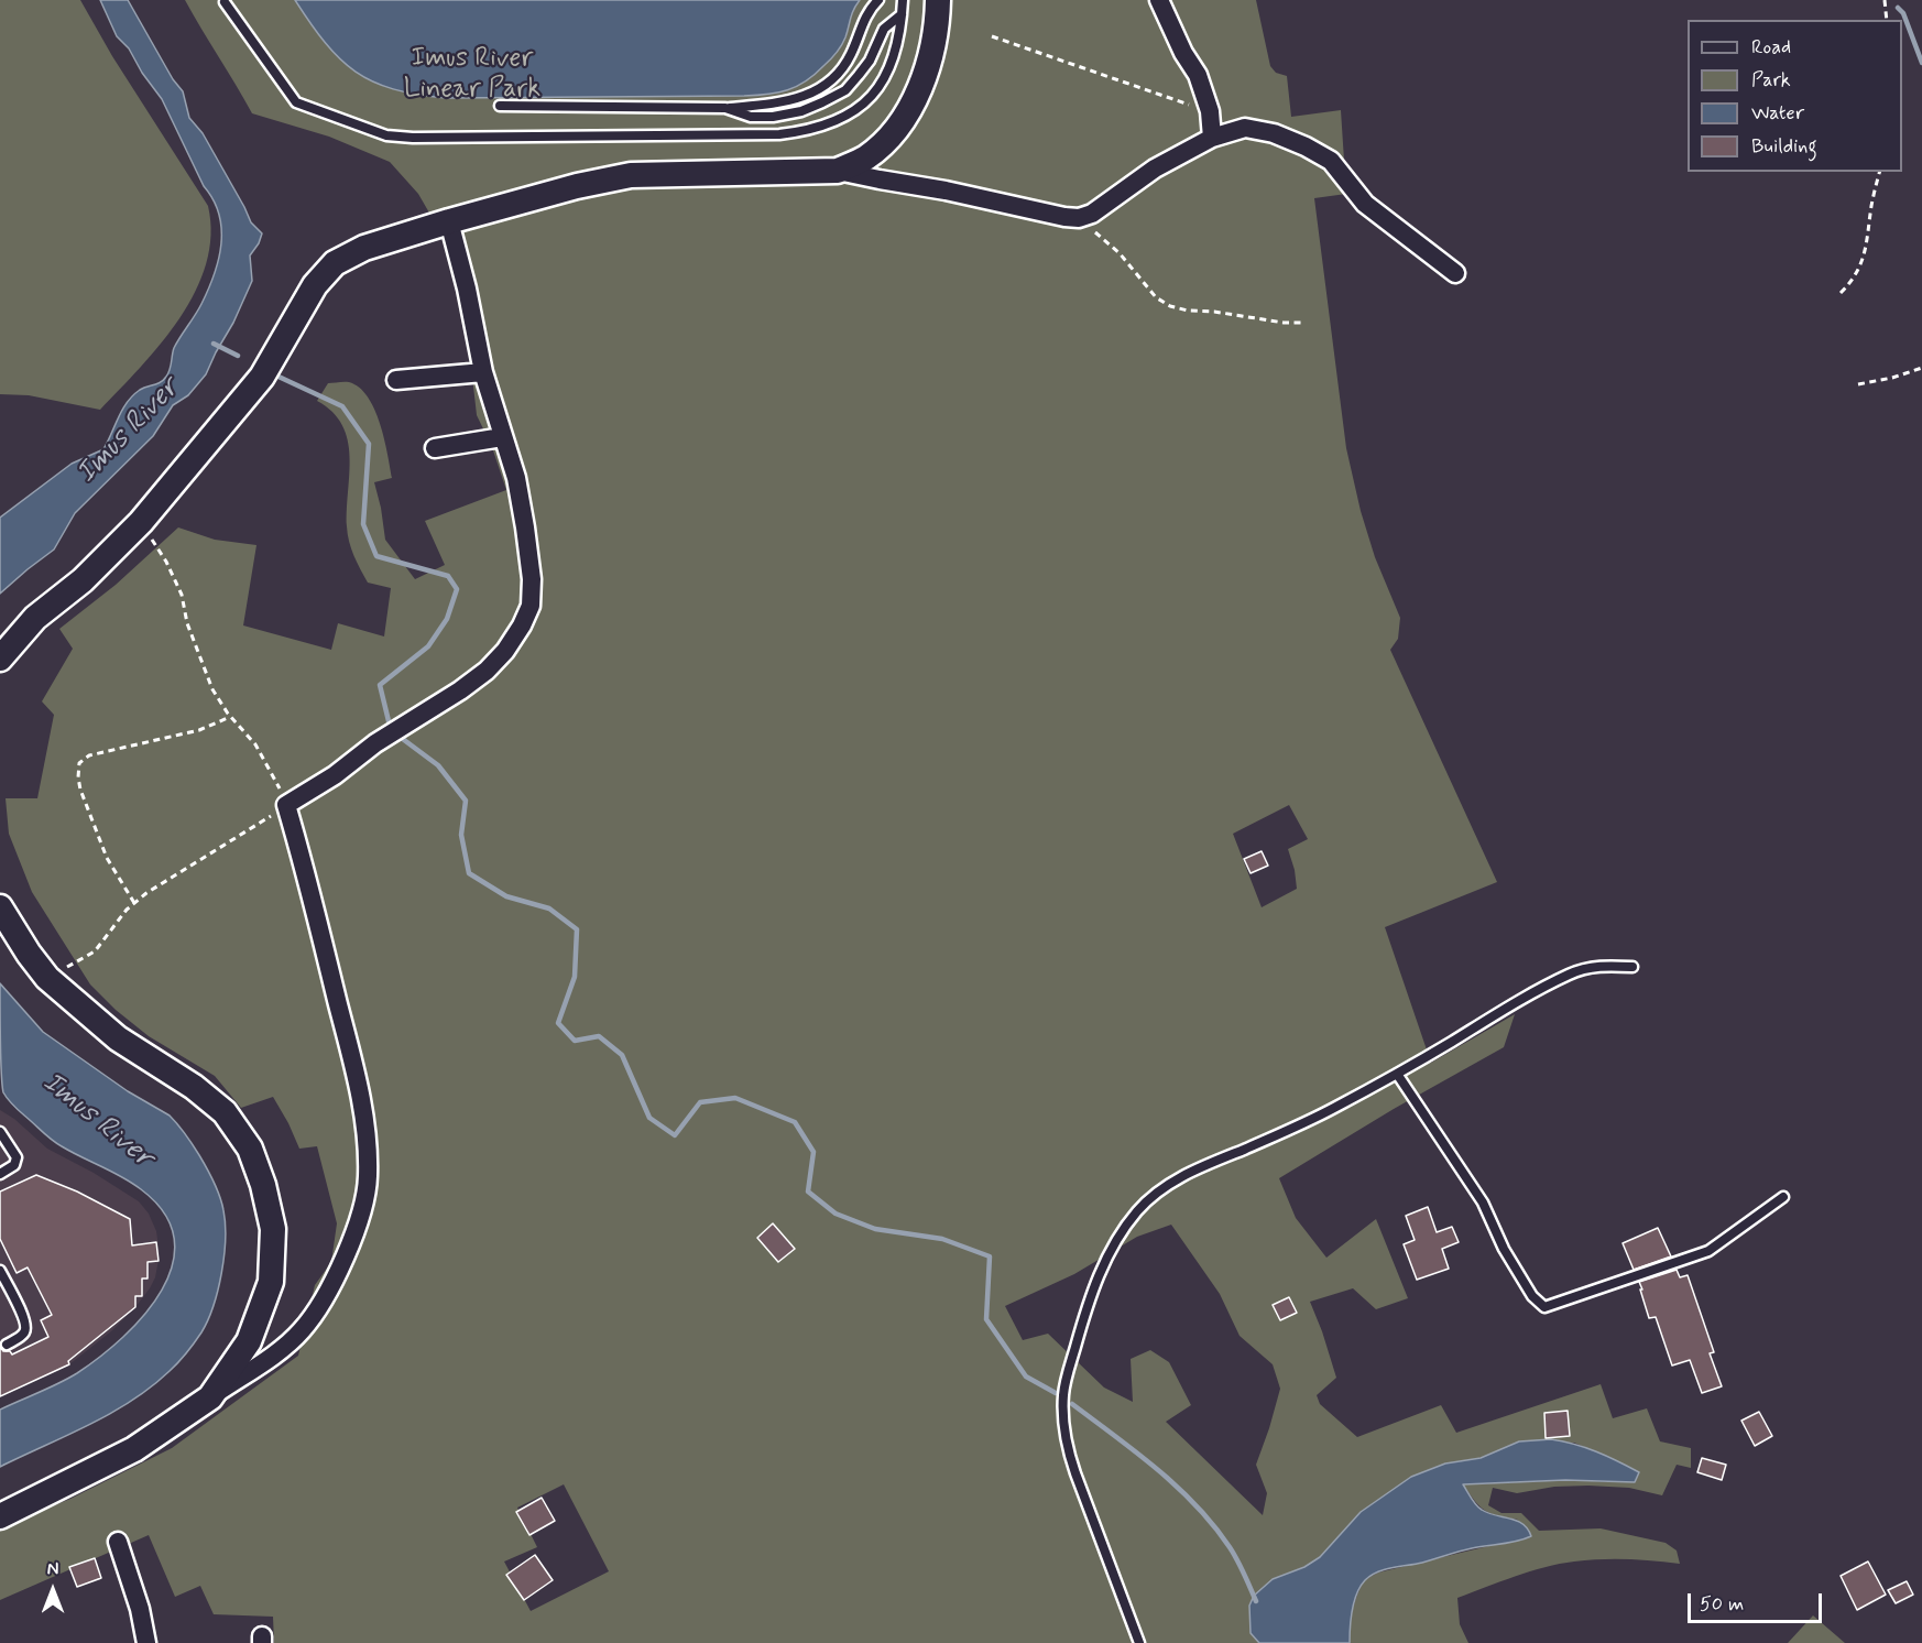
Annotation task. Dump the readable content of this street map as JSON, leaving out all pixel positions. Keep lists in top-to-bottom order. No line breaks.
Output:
{"water":["Imus River"],"parks":["Imus River Linear Park"],"legend":["Road","Park","Water","Building"],"scale_bar":"50 m","north":"top"}
